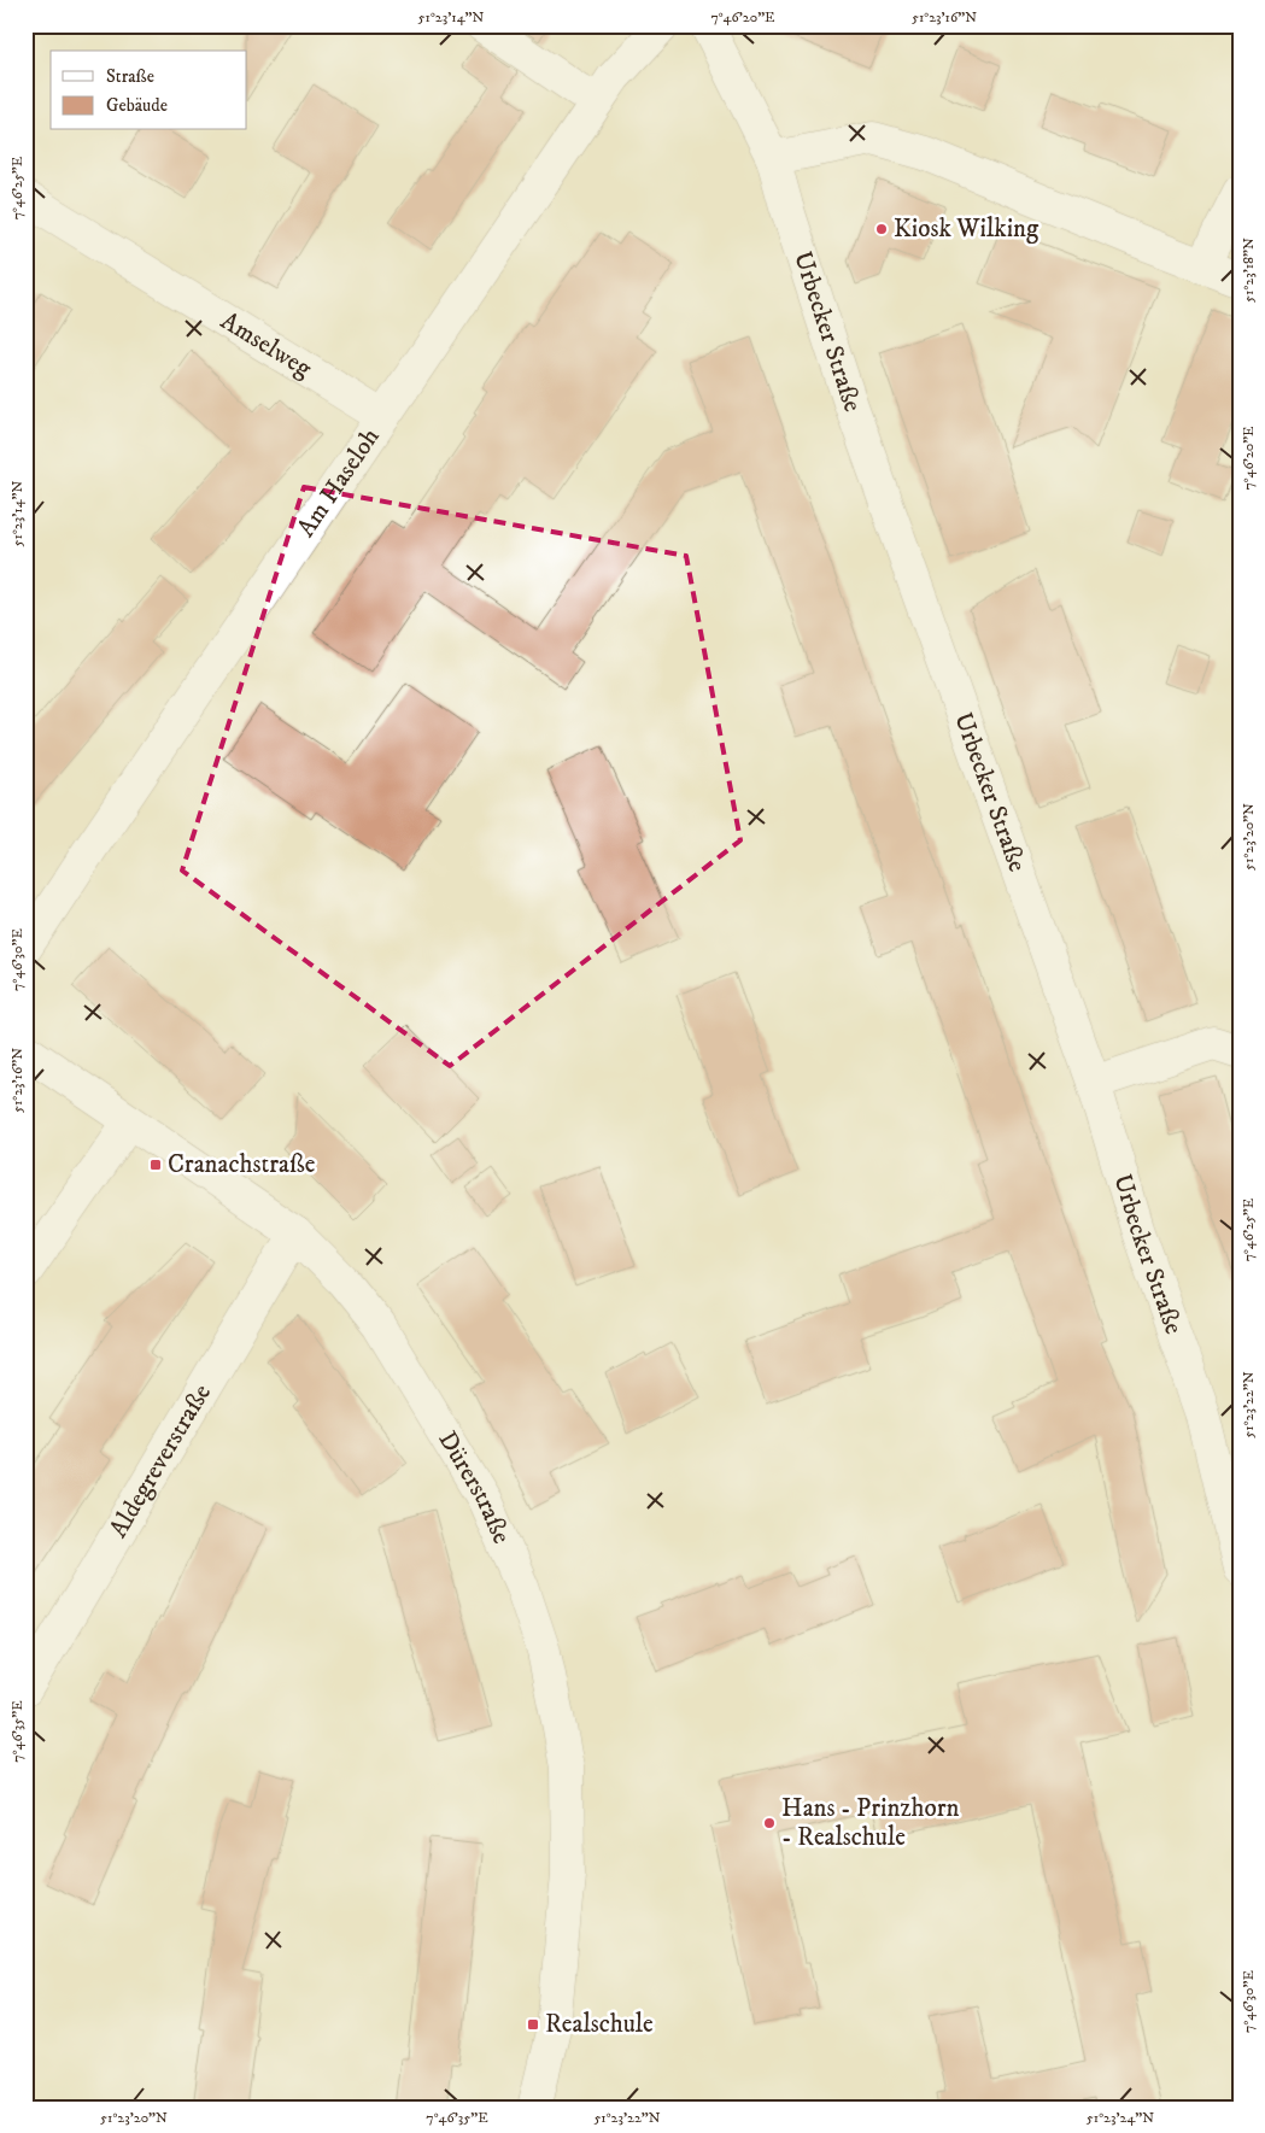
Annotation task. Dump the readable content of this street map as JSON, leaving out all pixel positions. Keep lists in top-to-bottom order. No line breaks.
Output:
{"streets":{"street":["Urbecker Straße","Amselweg","Am Haseloh","Aldegreverstraße","Dürerstraße"]},"crossings":[["Amselweg","Am Haseloh"],["Aldegreverstraße","Dürerstraße"]],"places":{"other":["Kiosk Wilking","Hans - Prinzhorn - Realschule"],"transit":["Cranachstraße","Realschule"]},"legend":["Straße","Gebäude"],"coordinates":["51°23'14\"N","7°46'20\"E","51°23'16\"N","7°46'25\"E","51°23'18\"N","51°23'20\"N","7°46'30\"E","51°23'22\"N","7°46'35\"E","51°23'24\"N"]}
